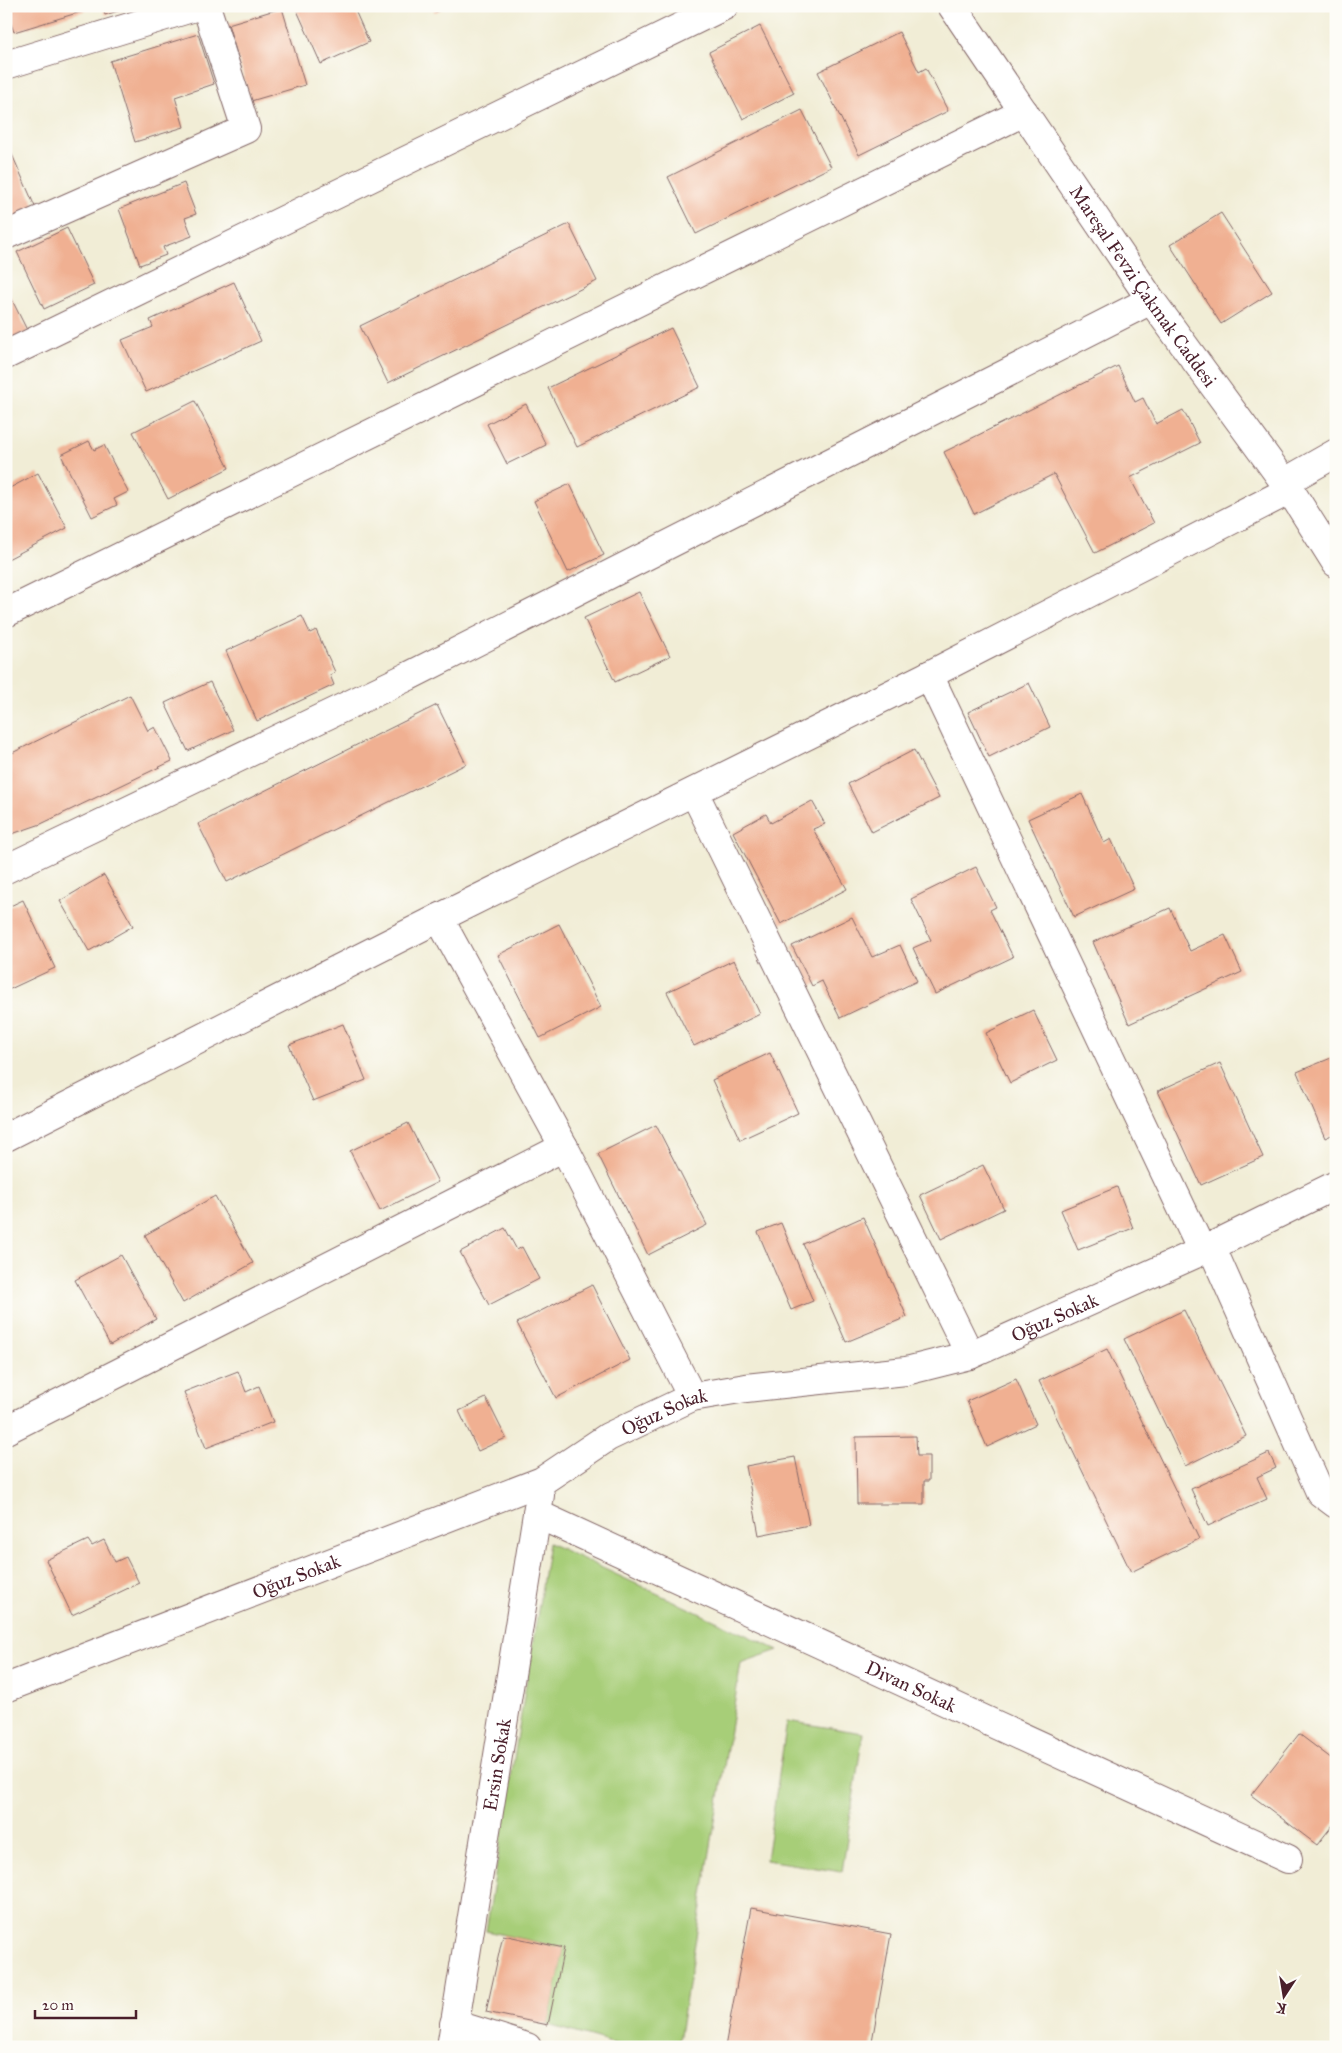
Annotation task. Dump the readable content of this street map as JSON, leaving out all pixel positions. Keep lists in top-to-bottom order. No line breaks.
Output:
{"streets":{"street":["Mareşal Fevzi Çakmak Caddesi","Oğuz Sokak","Divan Sokak","Ersin Sokak"]},"crossings":[["Oğuz Sokak","Ersin Sokak"],["Divan Sokak","Ersin Sokak"]],"scale_bar":"20 m","north":"bottom"}
